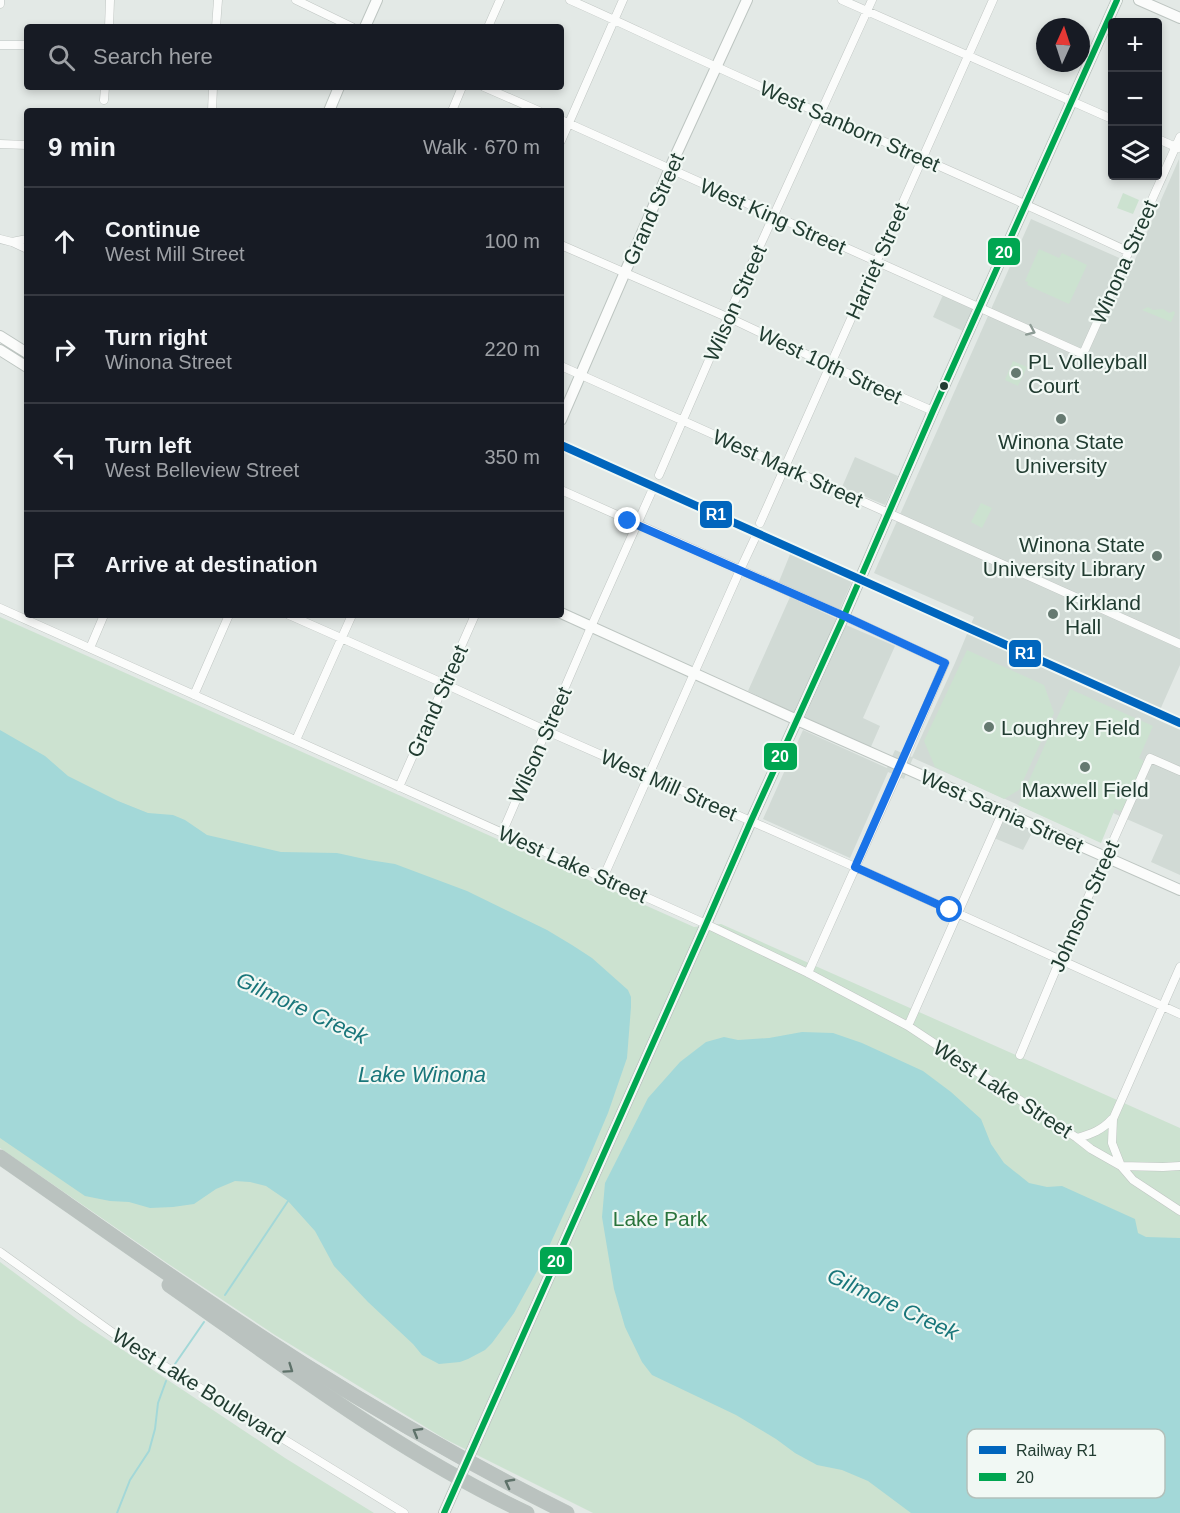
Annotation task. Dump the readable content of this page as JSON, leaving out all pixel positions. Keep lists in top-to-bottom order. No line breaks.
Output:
{"streets":{"main road":["Grand Street","West Sarnia Street"],"street":["West Sanborn Street","West King Street","Harriet Street","Winona Street","Wilson Street","West 10th Street","West Mark Street","West Mill Street","West Lake Street","Johnson Street","West Lake Boulevard"]},"crossings":[["West Sanborn Street","Grand Street"],["West Sanborn Street","Harriet Street"],["West Sanborn Street","Winona Street"],["West Sanborn Street","Wilson Street"],["Grand Street","West King Street"],["Grand Street","West 10th Street"],["Grand Street","West Mark Street"],["Grand Street","West Mill Street"],["Grand Street","West Lake Street"],["West King Street","Harriet Street"],["West King Street","Winona Street"],["West King Street","Wilson Street"],["Harriet Street","West 10th Street"],["Harriet Street","West Mark Street"],["Wilson Street","West 10th Street"],["Wilson Street","West Mark Street"],["Wilson Street","West Mill Street"],["Wilson Street","West Sarnia Street"],["Wilson Street","West Lake Street"],["West Mill Street","Johnson Street"],["West Sarnia Street","Johnson Street"]],"water":["Gilmore Creek","Lake Winona"],"parks":["Lake Park"],"places":["PL Volleyball Court","Winona State University","Winona State University Library","Kirkland Hall","Loughrey Field","Maxwell Field"],"lines":["transit line 20","rail line R1"],"legend":["Railway R1","20"],"north":"top","page":{"map_buttons":["+","−"],"search":"Search here","heading":["9 min","Walk · 670 m"],"list":[["Continue","West Mill Street","100 m"],["Turn right","Winona Street","220 m"],["Turn left","West Belleview Street","350 m"],"Arrive at destination"]}}
